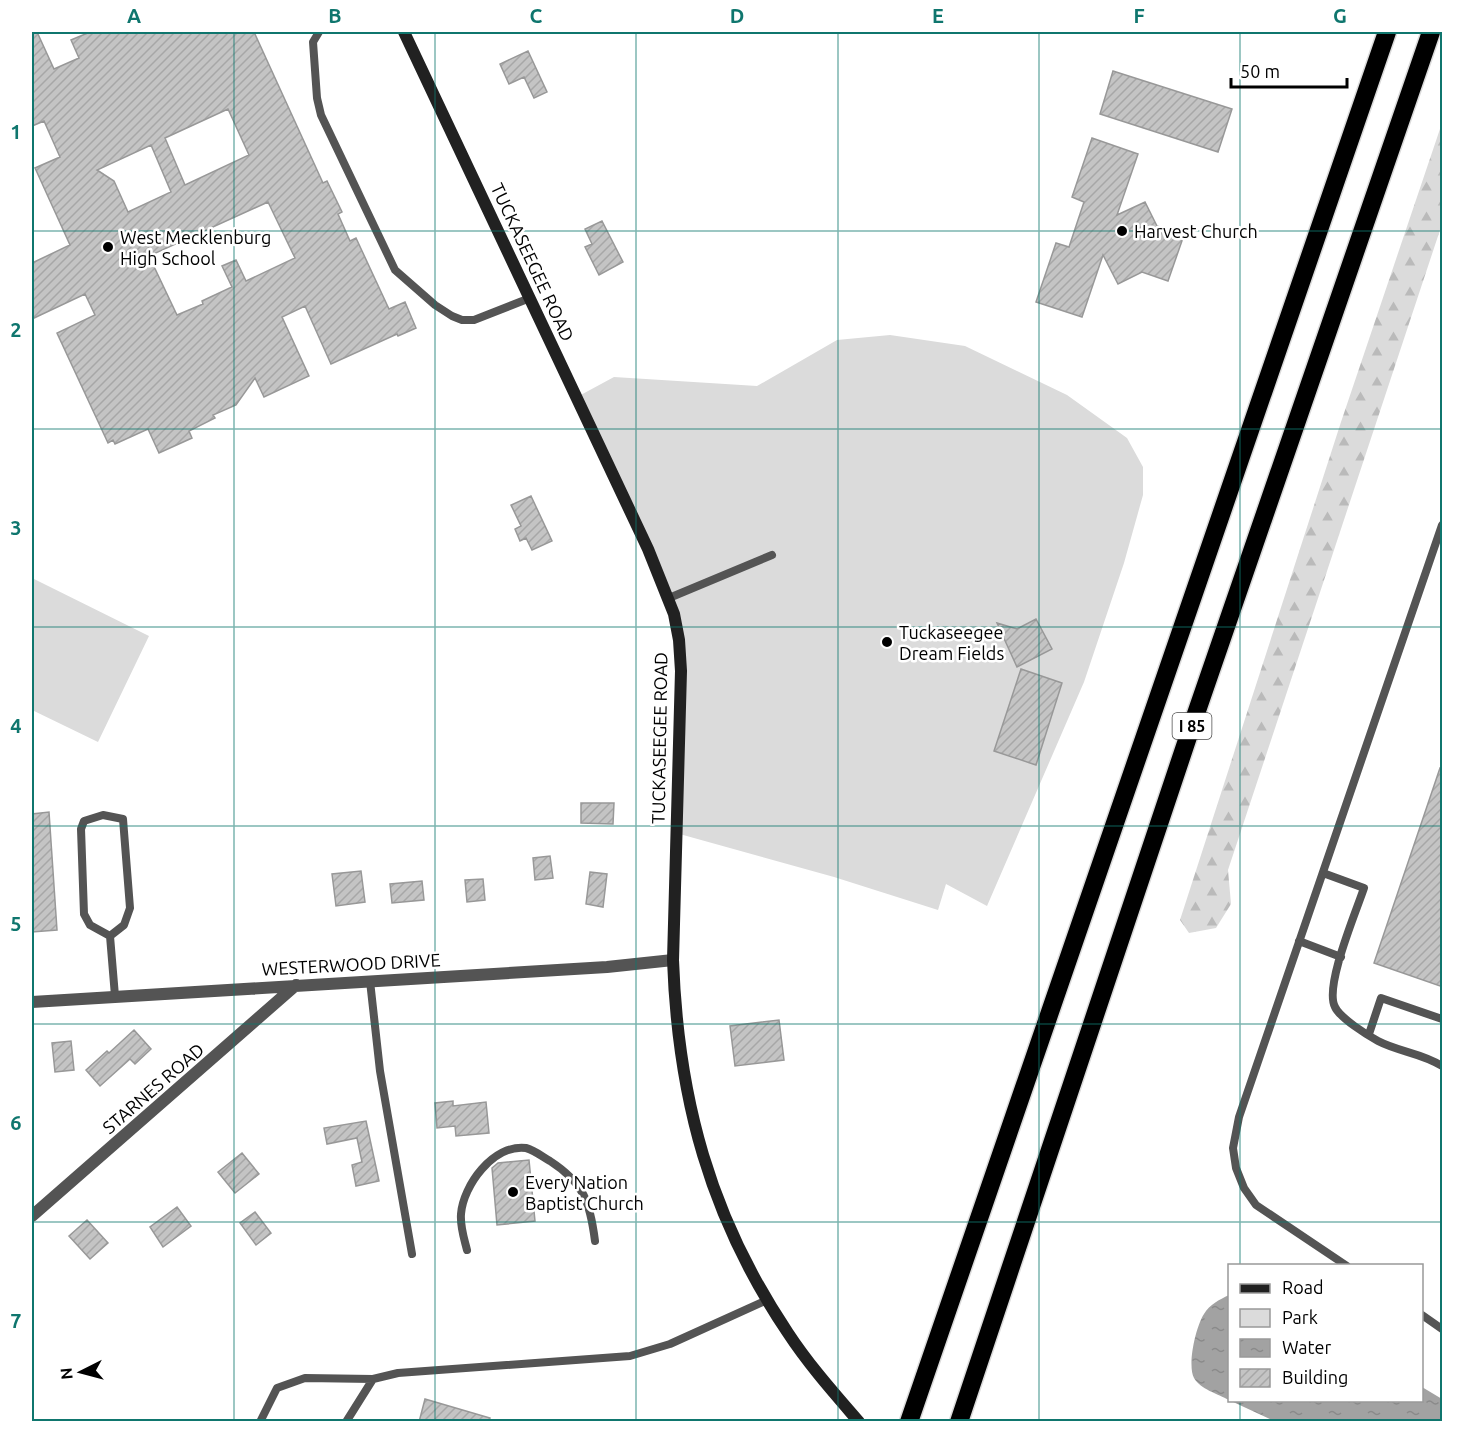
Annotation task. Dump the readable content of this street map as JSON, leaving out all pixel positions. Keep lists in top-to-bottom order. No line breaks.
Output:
{"streets":{"highway":["I 85"],"street":["TUCKASEEGEE ROAD","WESTERWOOD DRIVE","STARNES ROAD"]},"crossings":[["TUCKASEEGEE ROAD","WESTERWOOD DRIVE"],["WESTERWOOD DRIVE","STARNES ROAD"]],"places":["Harvest Church","West Mecklenburg High School","Tuckaseegee Dream Fields","Every Nation Baptist Church"],"legend":["Road","Park","Water","Building"],"scale_bar":"50 m","north":"left","grid":{"columns":["A","B","C","D","E","F","G"],"rows":["1","2","3","4","5","6","7"]}}
